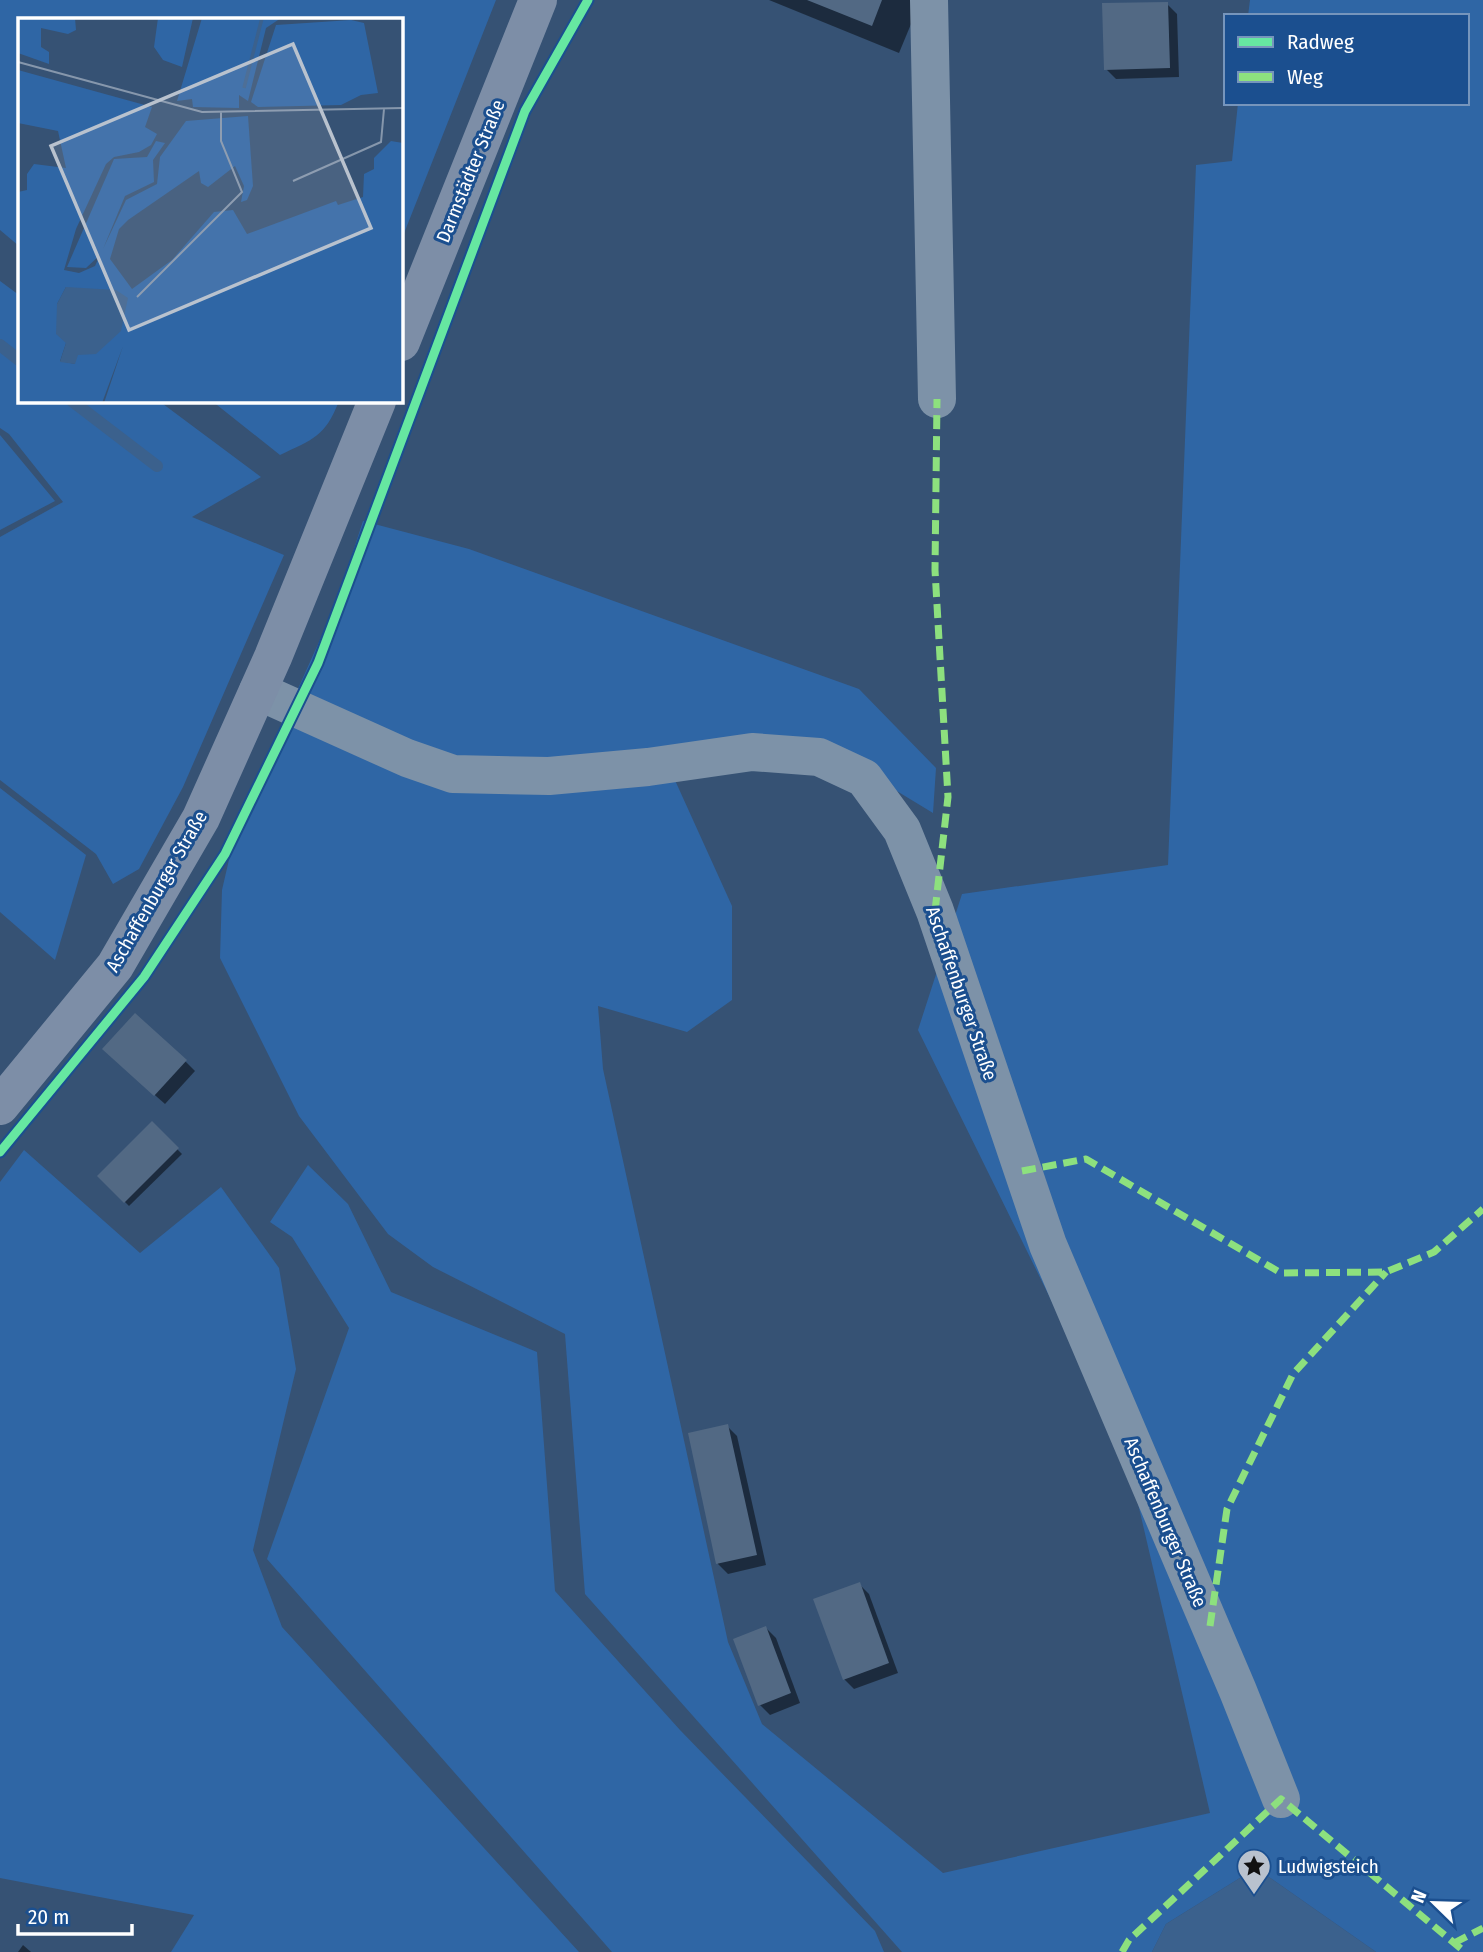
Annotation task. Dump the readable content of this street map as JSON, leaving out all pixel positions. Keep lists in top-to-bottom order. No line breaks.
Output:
{"streets":{"main road":["Darmstädter Straße","Aschaffenburger Straße"]},"places":{"place":["Ludwigsteich"]},"legend":["Radweg","Weg"],"scale_bar":"20 m","north":"top left"}
